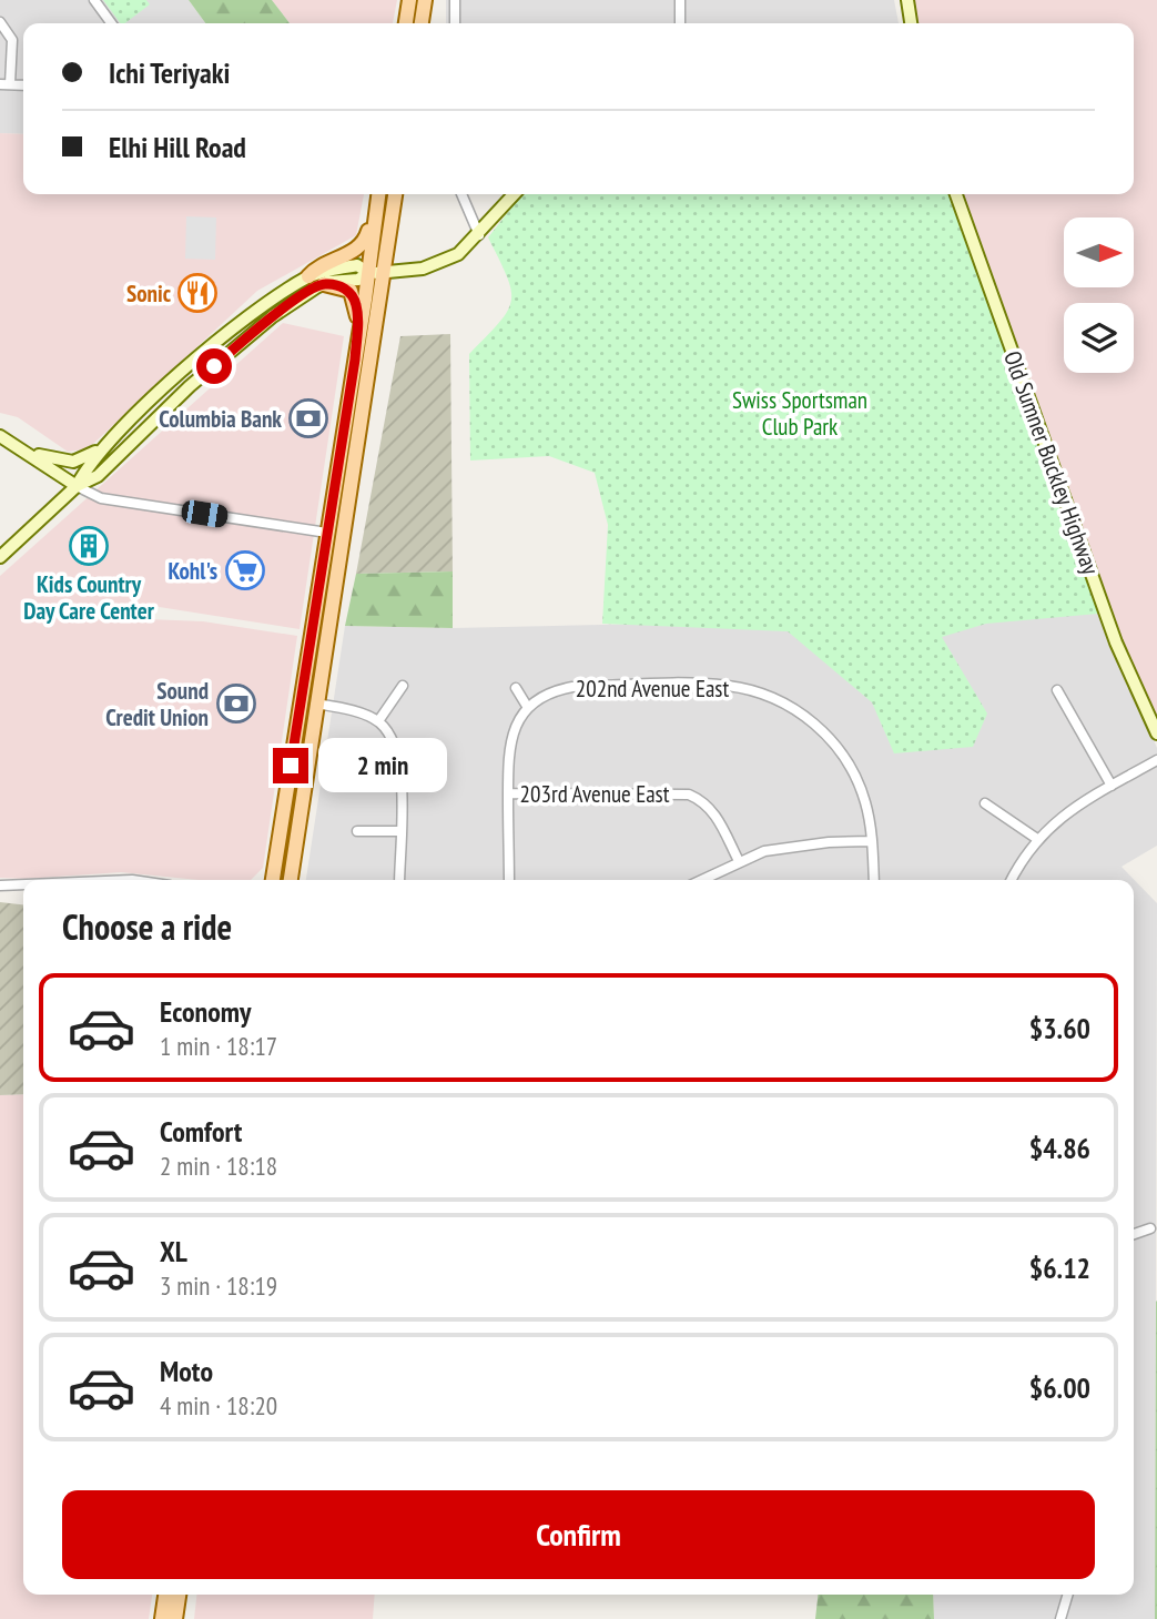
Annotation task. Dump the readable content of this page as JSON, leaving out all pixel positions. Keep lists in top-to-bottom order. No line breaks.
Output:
{"streets":{"main road":["Old Sumner Buckley Highway"],"street":["202nd Avenue East","203rd Avenue East"]},"parks":["Swiss Sportsman Club Park"],"places":{"restaurant":["Sonic"],"bank":["Columbia Bank","Sound Credit Union"],"building":["Kids Country Day Care Center"],"supermarket":["Kohl's"]},"north":"right","page":{"banner":["Ichi Teriyaki","Elhi Hill Road"],"bubble":"2 min","heading":"Choose a ride","list":[{"name":"Economy","note":"1 min · 18:17","value":"$3.60"},{"name":"Comfort","note":"2 min · 18:18","value":"$4.86"},{"name":"XL","note":"3 min · 18:19","value":"$6.12"},{"name":"Moto","note":"4 min · 18:20","value":"$6.00"}],"buttons":"Confirm"}}
